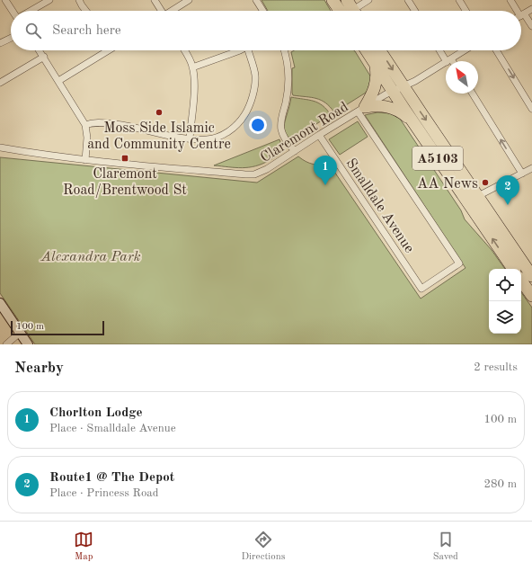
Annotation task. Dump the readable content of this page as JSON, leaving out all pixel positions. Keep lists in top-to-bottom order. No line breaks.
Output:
{"streets":{"highway":["A5103"],"street":["Claremont Road","Smalldale Avenue"]},"crossings":[["Claremont Road","A5103"],["Claremont Road","Smalldale Avenue"]],"parks":["Alexandra Park"],"places":{"other":["Moss Side Islamic and Community Centre","AA News"],"transit":["Claremont Road/Brentwood St"]},"scale_bar":"100 m","north":"top left","page":{"search":"Search here","pins":["1","2"],"scale":"100 m","heading":["Nearby","2 results"],"list":[{"mark":"1","name":"Chorlton Lodge","note":"Place · Smalldale Avenue","value":"100 m"},{"mark":"2","name":"Route1 @ The Depot","note":"Place · Princess Road","value":"280 m"}],"nav":["Map","Directions","Saved"]}}
